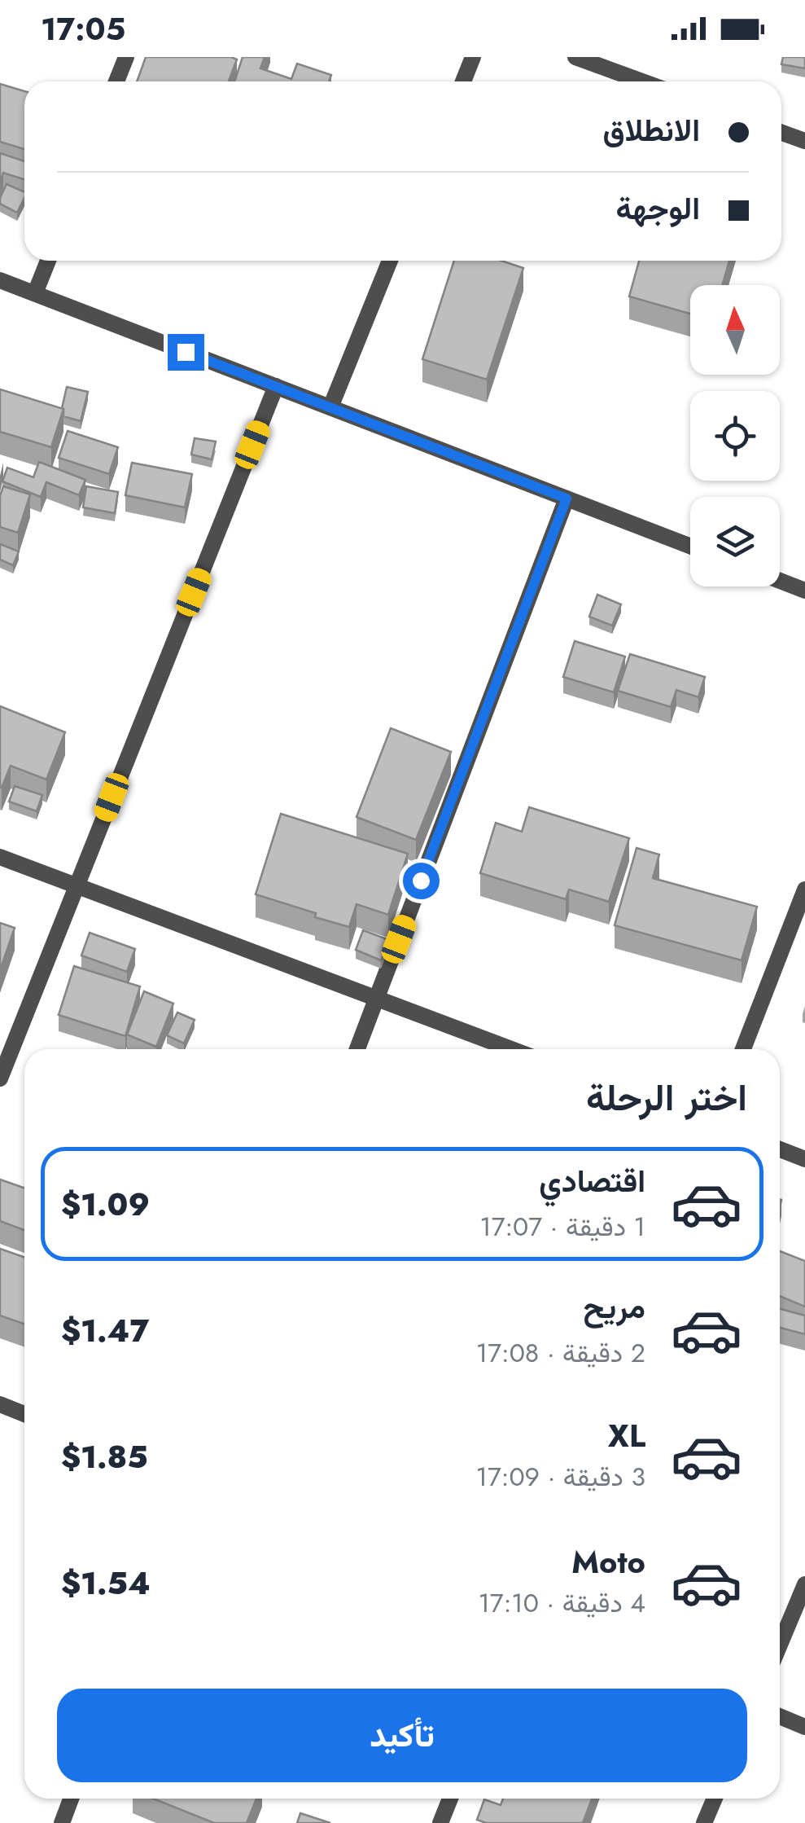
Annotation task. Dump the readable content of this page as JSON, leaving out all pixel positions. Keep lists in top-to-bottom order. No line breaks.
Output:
{"north":"top","page":{"status":"17:05","banner":["الانطلاق","الوجهة"],"heading":"اختر الرحلة","list":[{"name":"اقتصادي","note":"1 دقيقة · 17:07","value":"$1.09"},{"name":"مريح","note":"2 دقيقة · 17:08","value":"$1.47"},{"name":"XL","note":"3 دقيقة · 17:09","value":"$1.85"},{"name":"Moto","note":"4 دقيقة · 17:10","value":"$1.54"}],"buttons":"تأكيد"}}
